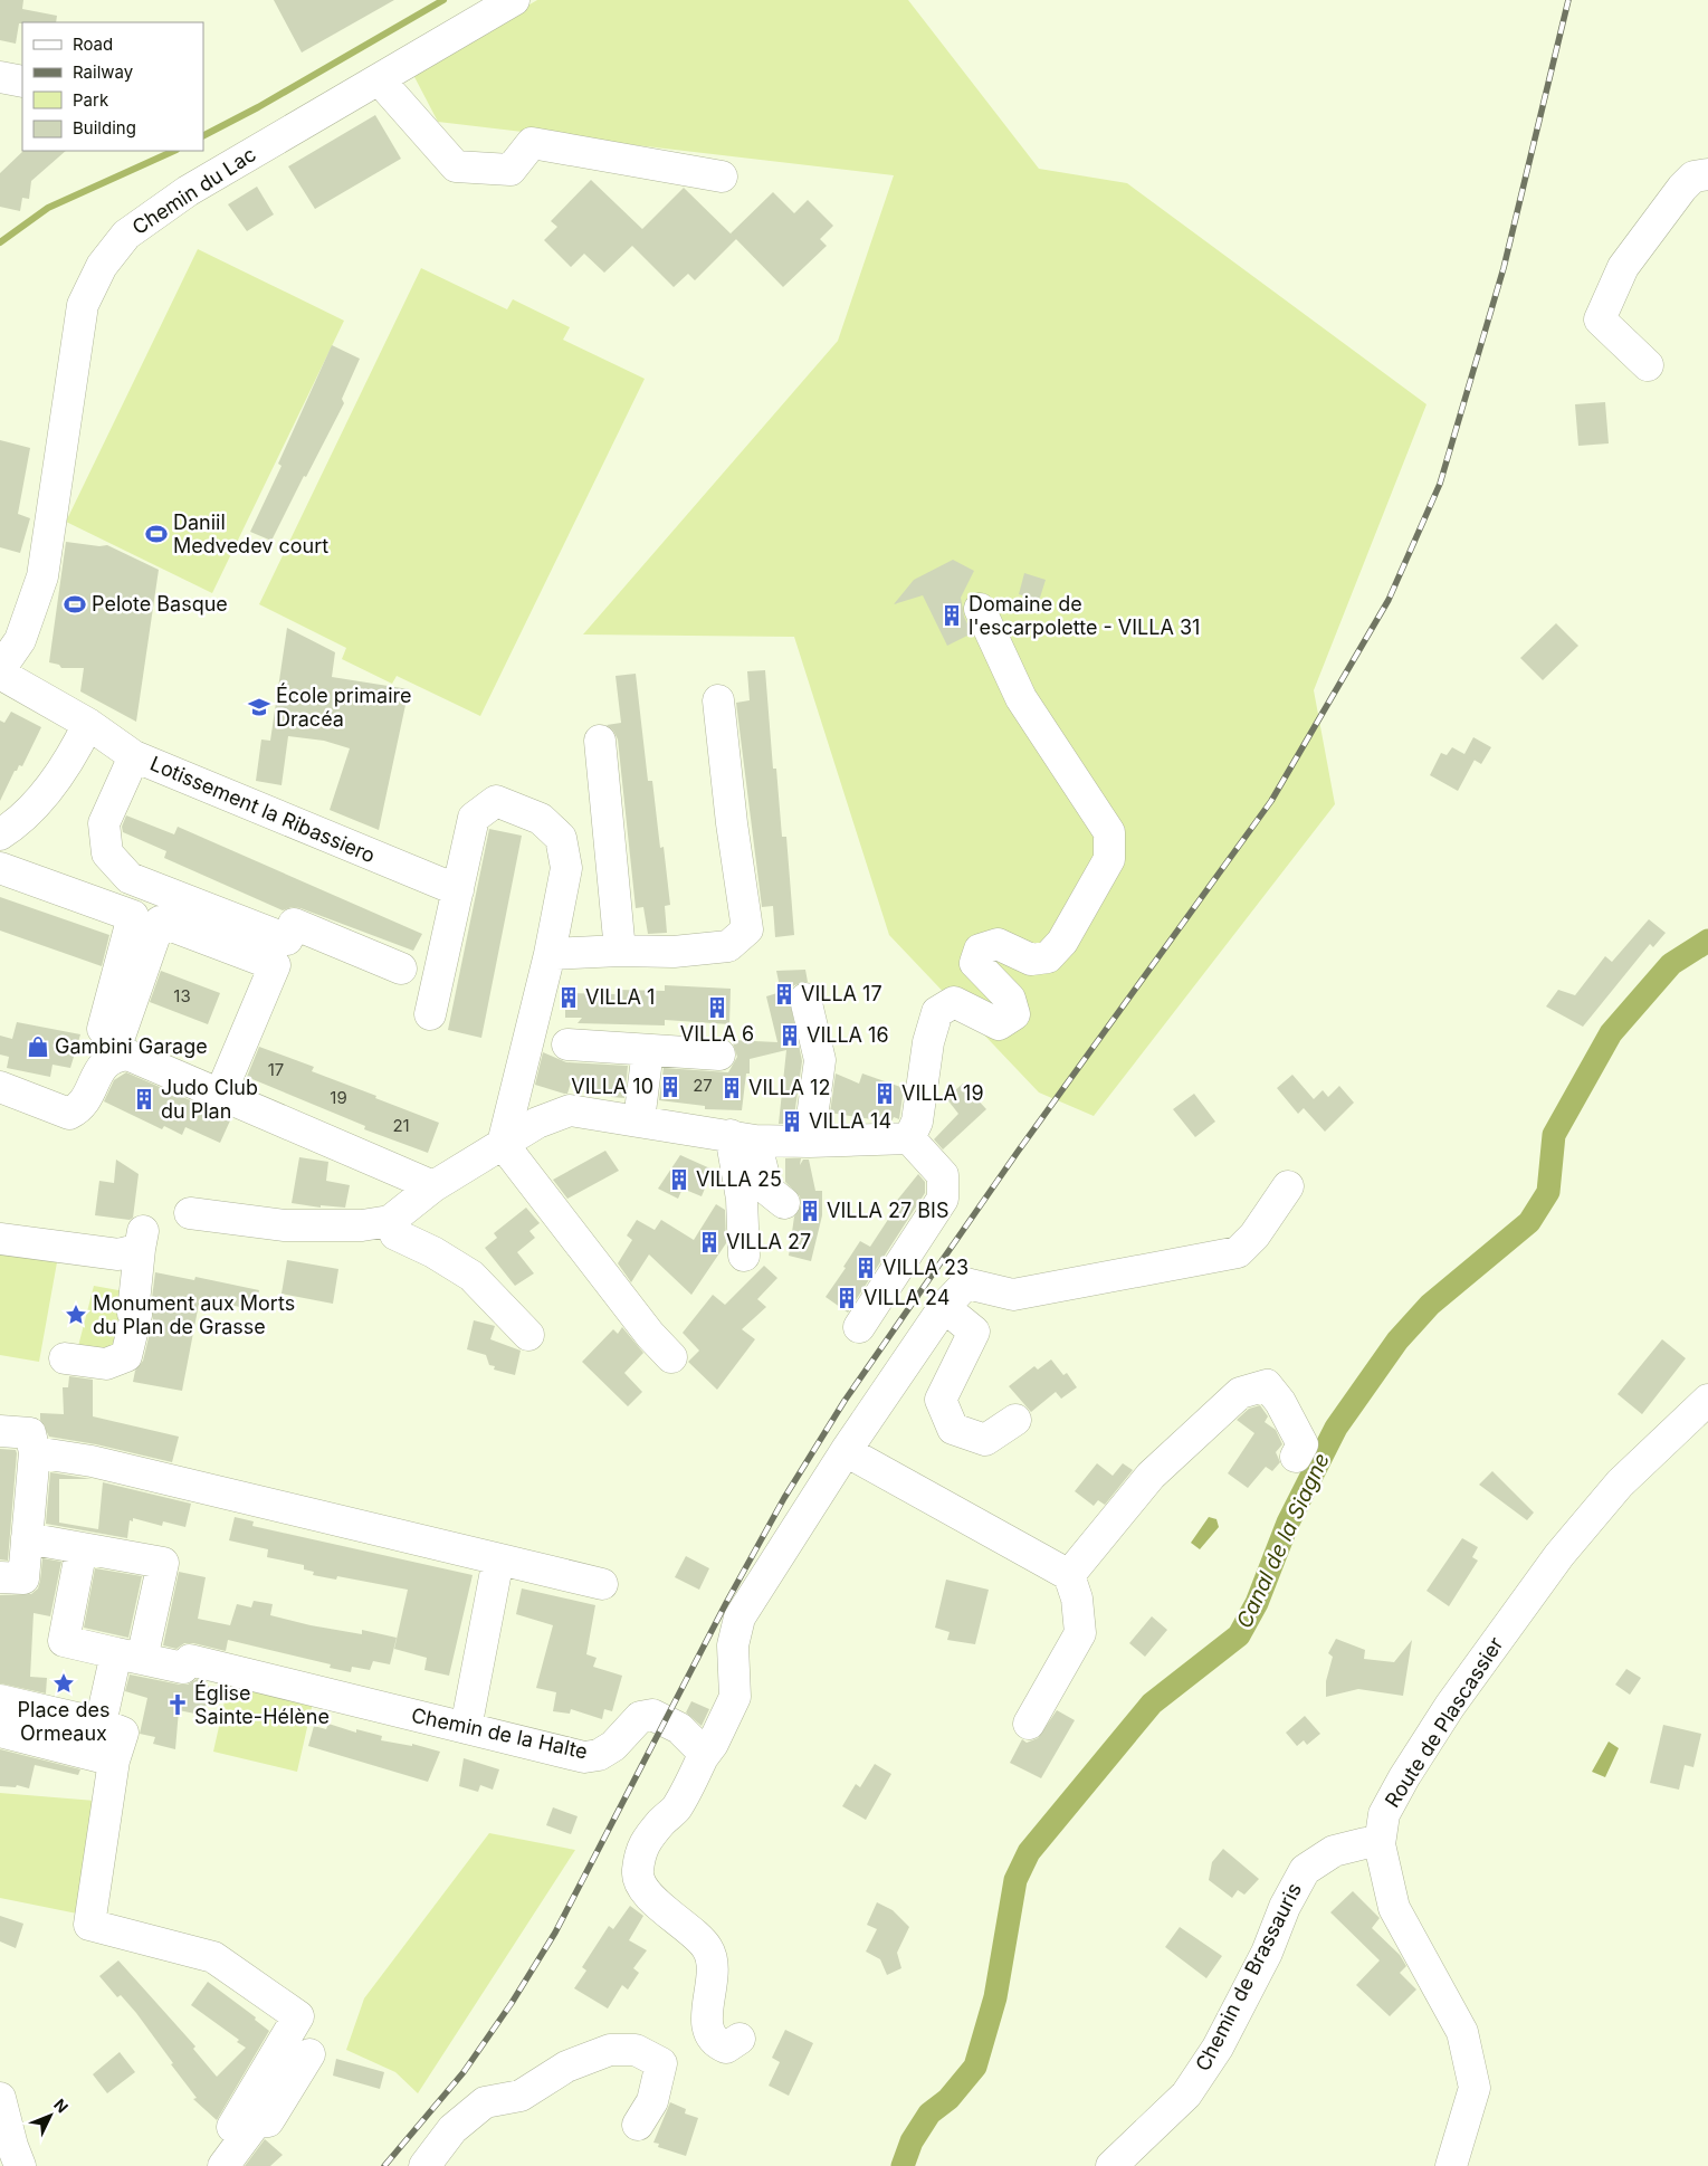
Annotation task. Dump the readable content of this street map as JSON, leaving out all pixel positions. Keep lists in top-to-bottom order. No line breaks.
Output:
{"streets":{"street":["Chemin du Lac","Lotissement la Ribassiero","Route de Plascassier","Chemin de la Halte","Chemin de Brassauris"]},"crossings":[["Route de Plascassier","Chemin de Brassauris"]],"water":["Canal de la Siagne"],"places":{"sports":["Daniil Medvedev court","Pelote Basque"],"building":["Domaine de l'escarpolette - VILLA 31","VILLA 17","VILLA 1","VILLA 6","VILLA 16","VILLA 10","VILLA 12","VILLA 19","Judo Club du Plan","VILLA 14","VILLA 25","VILLA 27 BIS","VILLA 27","VILLA 23","VILLA 24"],"school or university":["École primaire Dracéa"],"shop":["Gambini Garage"],"place":["Monument aux Morts du Plan de Grasse","Place des Ormeaux"],"church":["Église Sainte-Hélène"]},"house_numbers":["13","17","27","19","21"],"legend":["Road","Railway","Park","Building"],"north":"top right"}
